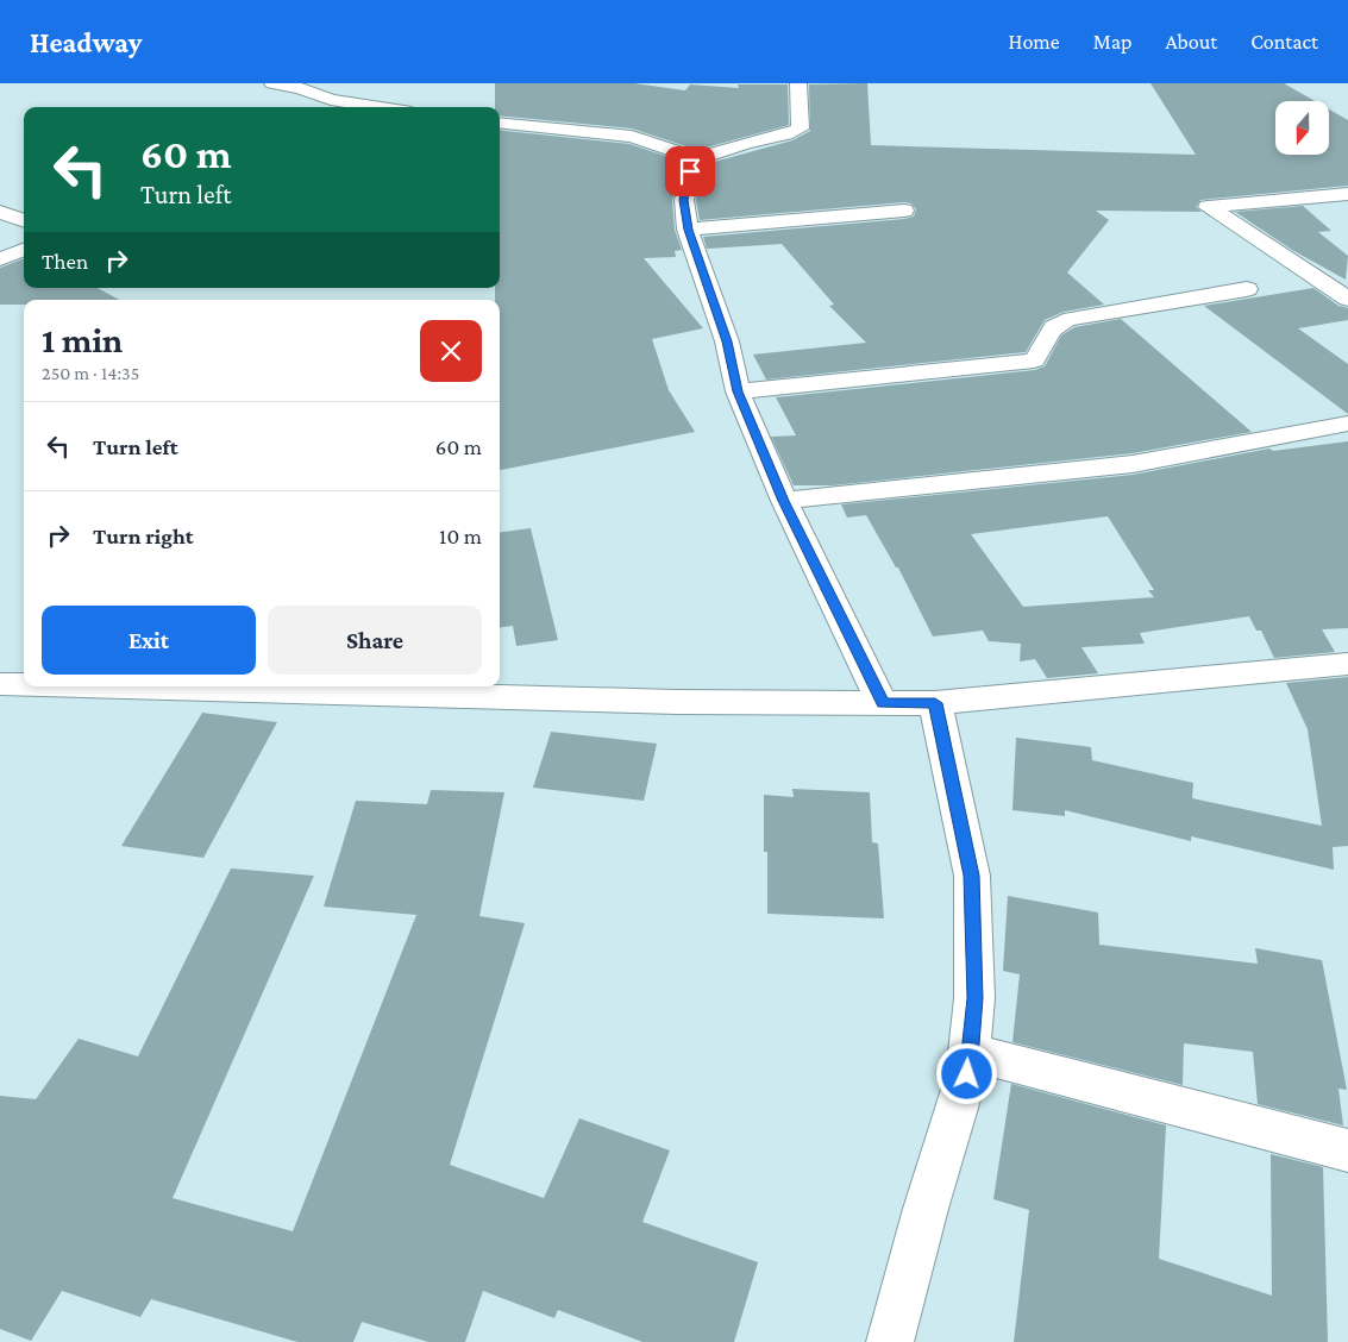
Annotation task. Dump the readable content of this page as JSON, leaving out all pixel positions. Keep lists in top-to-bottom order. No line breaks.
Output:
{"north":"bottom","page":{"header":"Headway","nav":["Home","Map","About","Contact"],"turn":["60 m","Turn left"],"then":"Then","heading":["1 min","250 m · 14:35"],"list":[{"name":"Turn left","value":"60 m"},{"name":"Turn right","value":"10 m"}],"buttons":["Exit","Share"]}}
